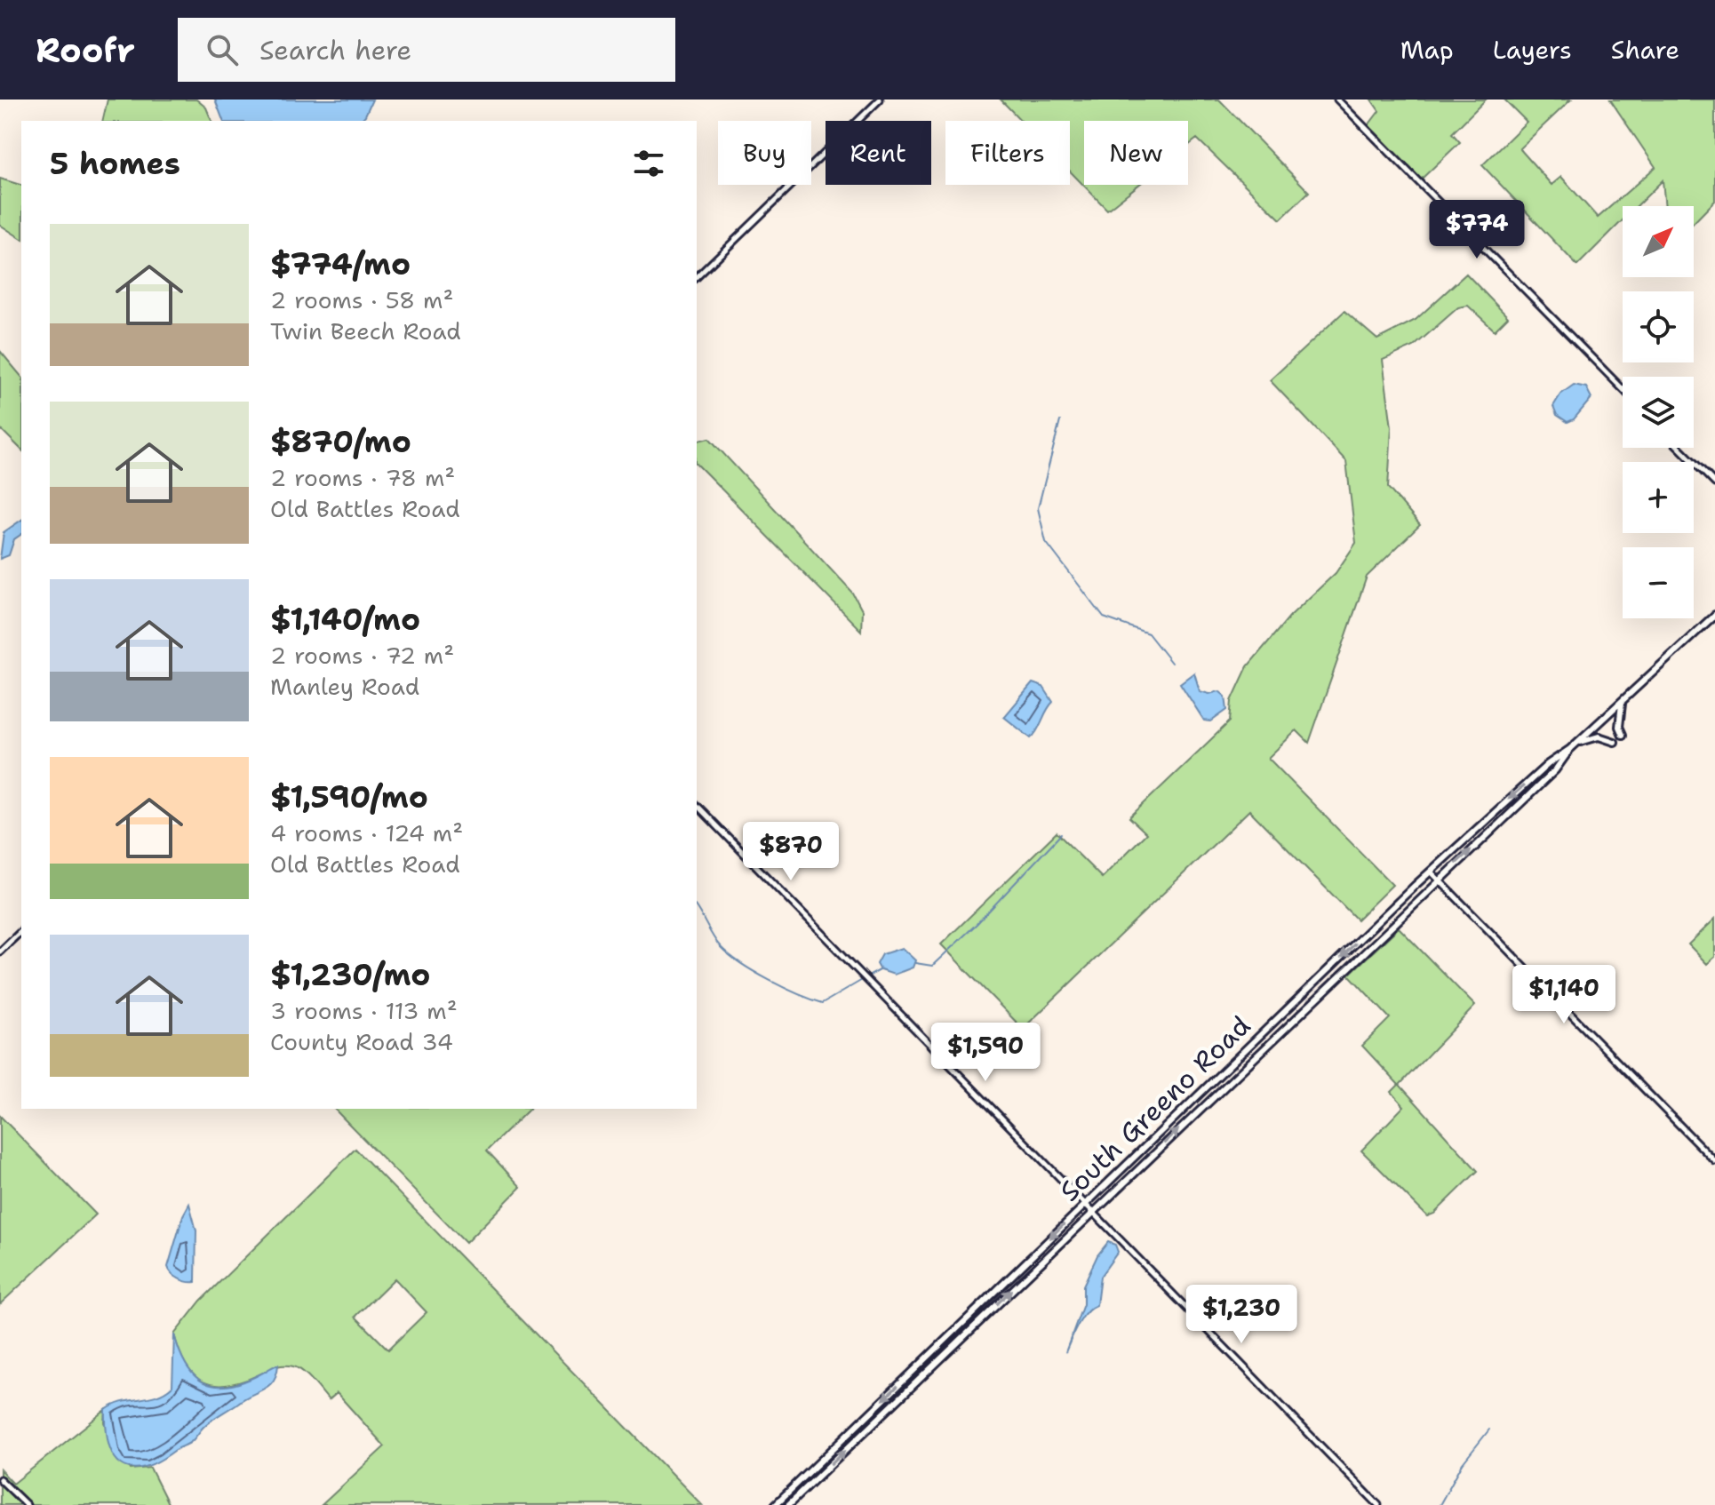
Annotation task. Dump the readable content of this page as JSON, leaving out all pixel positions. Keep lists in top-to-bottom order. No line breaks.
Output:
{"streets":{"main road":["South Greeno Road"]},"north":"top right","page":{"header":"Roofr","search":"Search here","nav":["Map","Layers","Share"],"chip":["Buy","Rent","Filters","New"],"heading":"5 homes","price":["$774","$870","$1,140","$1,590","$1,230"],"map_buttons":["+","−"],"list":[{"name":"$774/mo","note":"2 rooms · 58 m² · Twin Beech Road"},{"name":"$870/mo","note":"2 rooms · 78 m² · Old Battles Road"},{"name":"$1,140/mo","note":"2 rooms · 72 m² · Manley Road"},{"name":"$1,590/mo","note":"4 rooms · 124 m² · Old Battles Road"},{"name":"$1,230/mo","note":"3 rooms · 113 m² · County Road 34"}]}}
